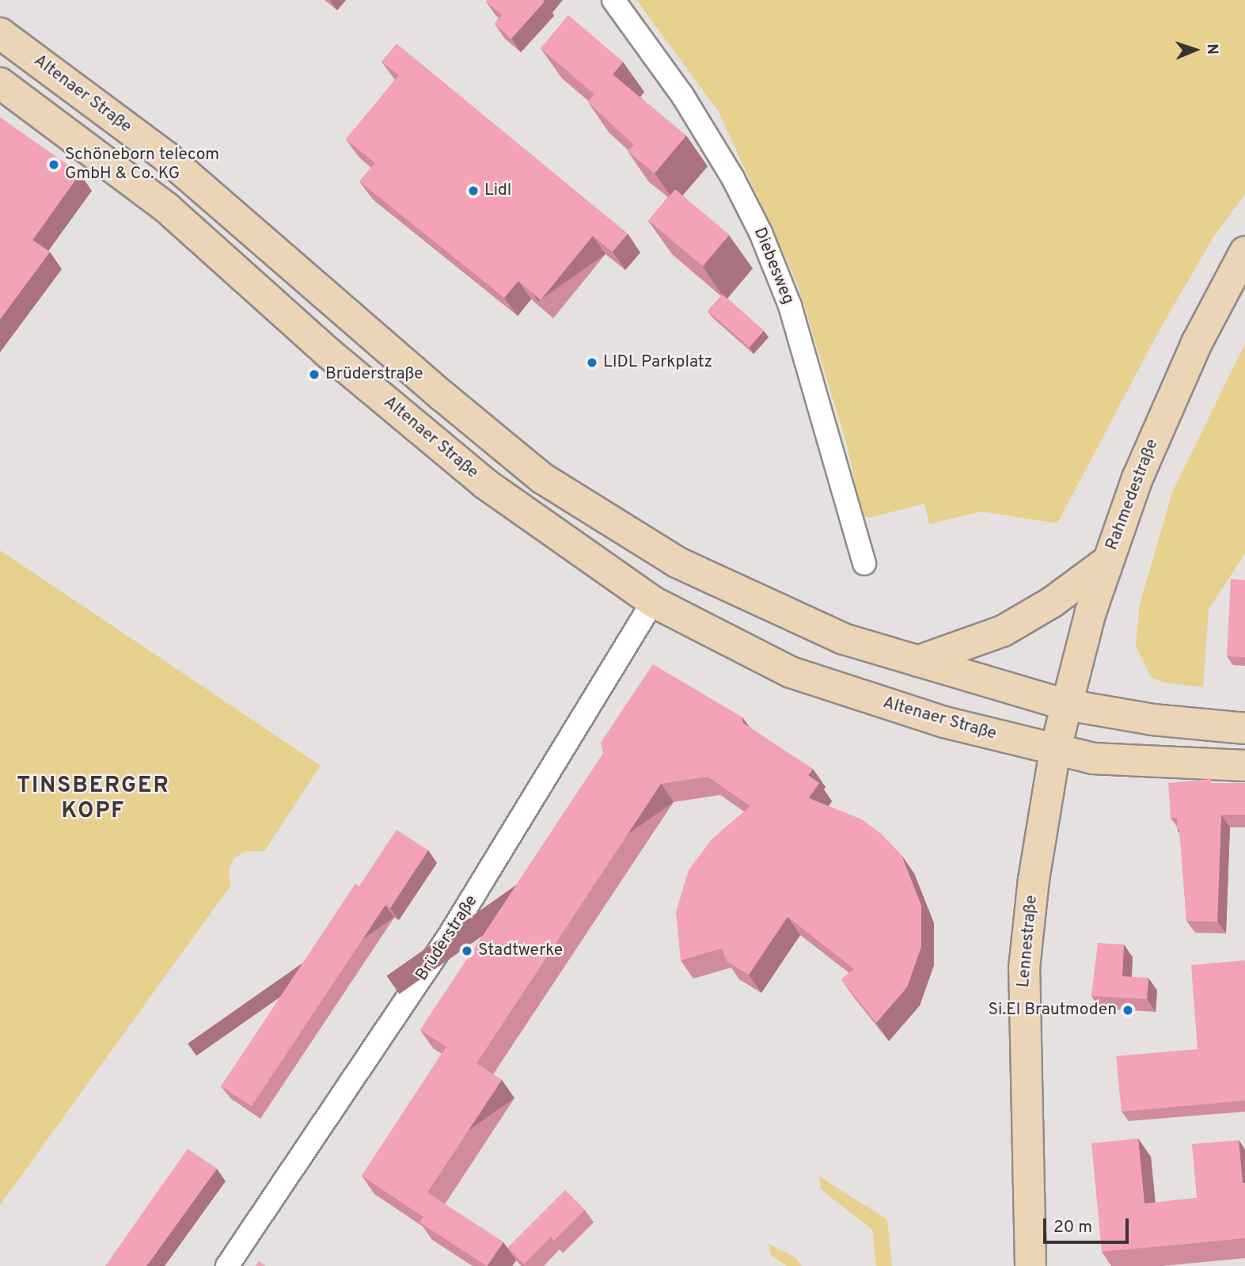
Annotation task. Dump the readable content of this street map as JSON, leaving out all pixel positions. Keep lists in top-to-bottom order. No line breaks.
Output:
{"streets":{"main road":["Altenaer Straße","Rahmedestraße","Lennestraße"],"street":["Diebesweg","Brüderstraße"]},"crossings":[["Altenaer Straße","Rahmedestraße"],["Altenaer Straße","Brüderstraße"],["Altenaer Straße","Lennestraße"],["Rahmedestraße","Lennestraße"]],"districts":["TINSBERGER KOPF"],"places":["Schöneborn telecom GmbH & Co. KG","Lidl","LIDL Parkplatz","Brüderstraße","Stadtwerke","Si.El Brautmoden"],"scale_bar":"20 m","north":"right"}
